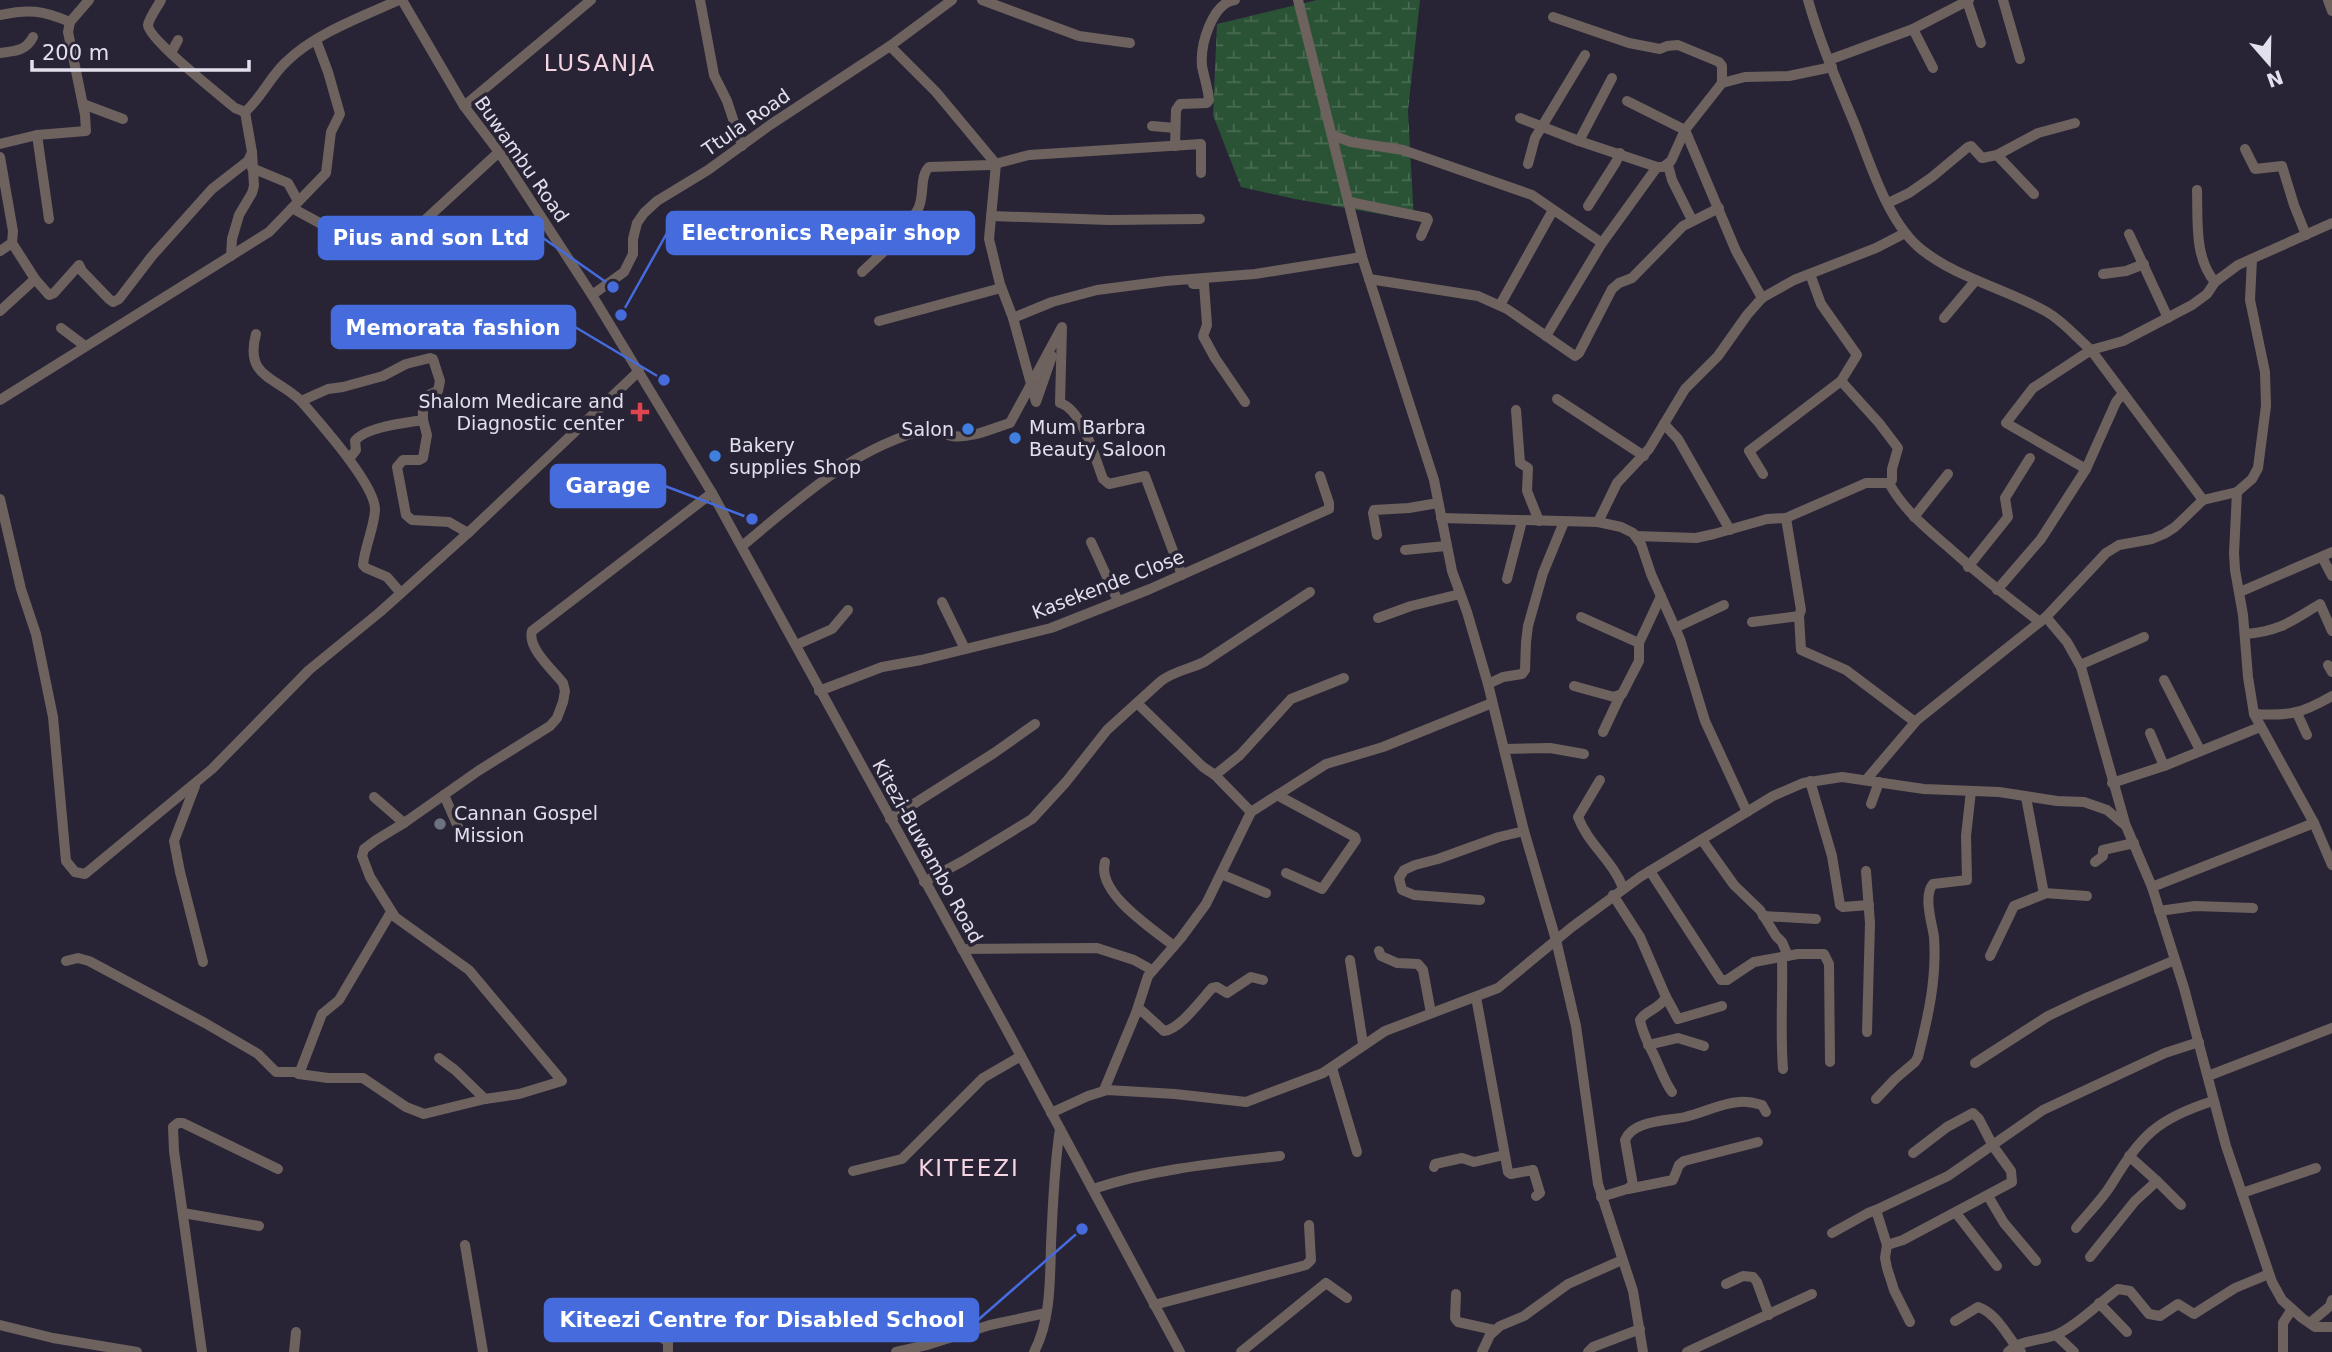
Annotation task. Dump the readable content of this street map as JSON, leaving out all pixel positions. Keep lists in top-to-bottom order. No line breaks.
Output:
{"streets":{"street":["Ttula Road","Buwambu Road","Kasekende Close","Kitezi-Buwambo Road"]},"crossings":[["Ttula Road","Buwambu Road"],["Buwambu Road","Kitezi-Buwambo Road"],["Kasekende Close","Kitezi-Buwambo Road"]],"districts":["LUSANJA","KITEEZI"],"places":{"other":["Pius and son Ltd","Electronics Repair shop","Memorata fashion","Salon","Mum Barbra Beauty Saloon","Bakery supplies Shop","Garage","Cannan Gospel Mission","Kiteezi Centre for Disabled School"],"health":["Shalom Medicare and Diagnostic center"]},"scale_bar":"200 m","north":"bottom"}
